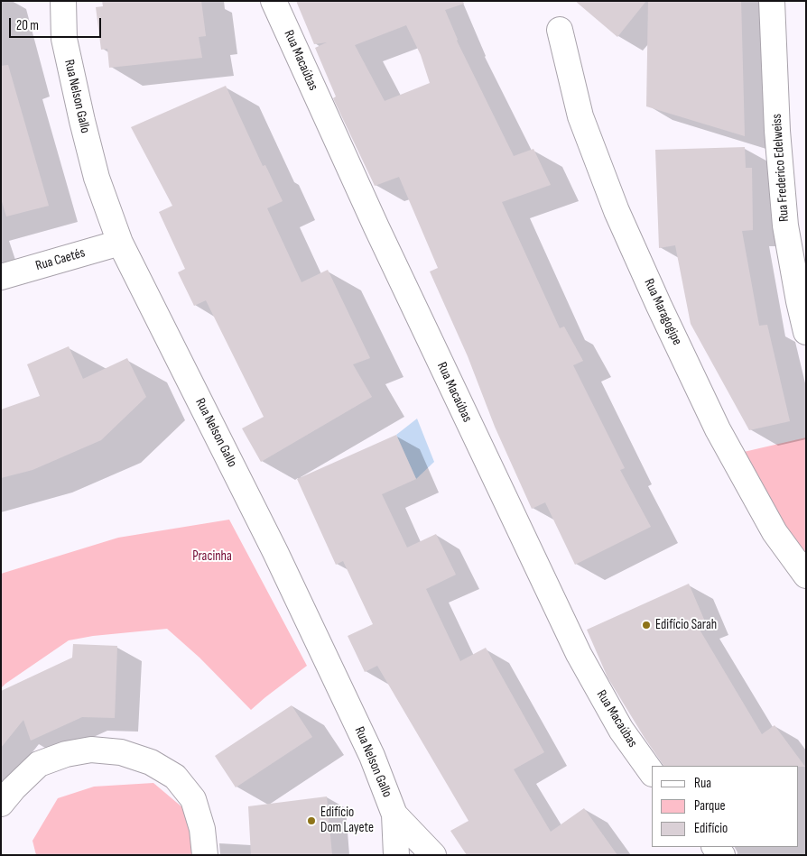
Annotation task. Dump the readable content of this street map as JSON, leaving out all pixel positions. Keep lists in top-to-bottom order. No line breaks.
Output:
{"streets":{"street":["Rua Macaúbas","Rua Nelson Gallo","Rua Frederico Edelweiss","Rua Caetés","Rua Maragogipe"]},"crossings":[["Rua Nelson Gallo","Rua Caetés"]],"parks":["Pracinha"],"places":["Edifício Sarah","Edifício Dom Layete"],"legend":["Rua","Parque","Edifício"],"scale_bar":"20 m"}
